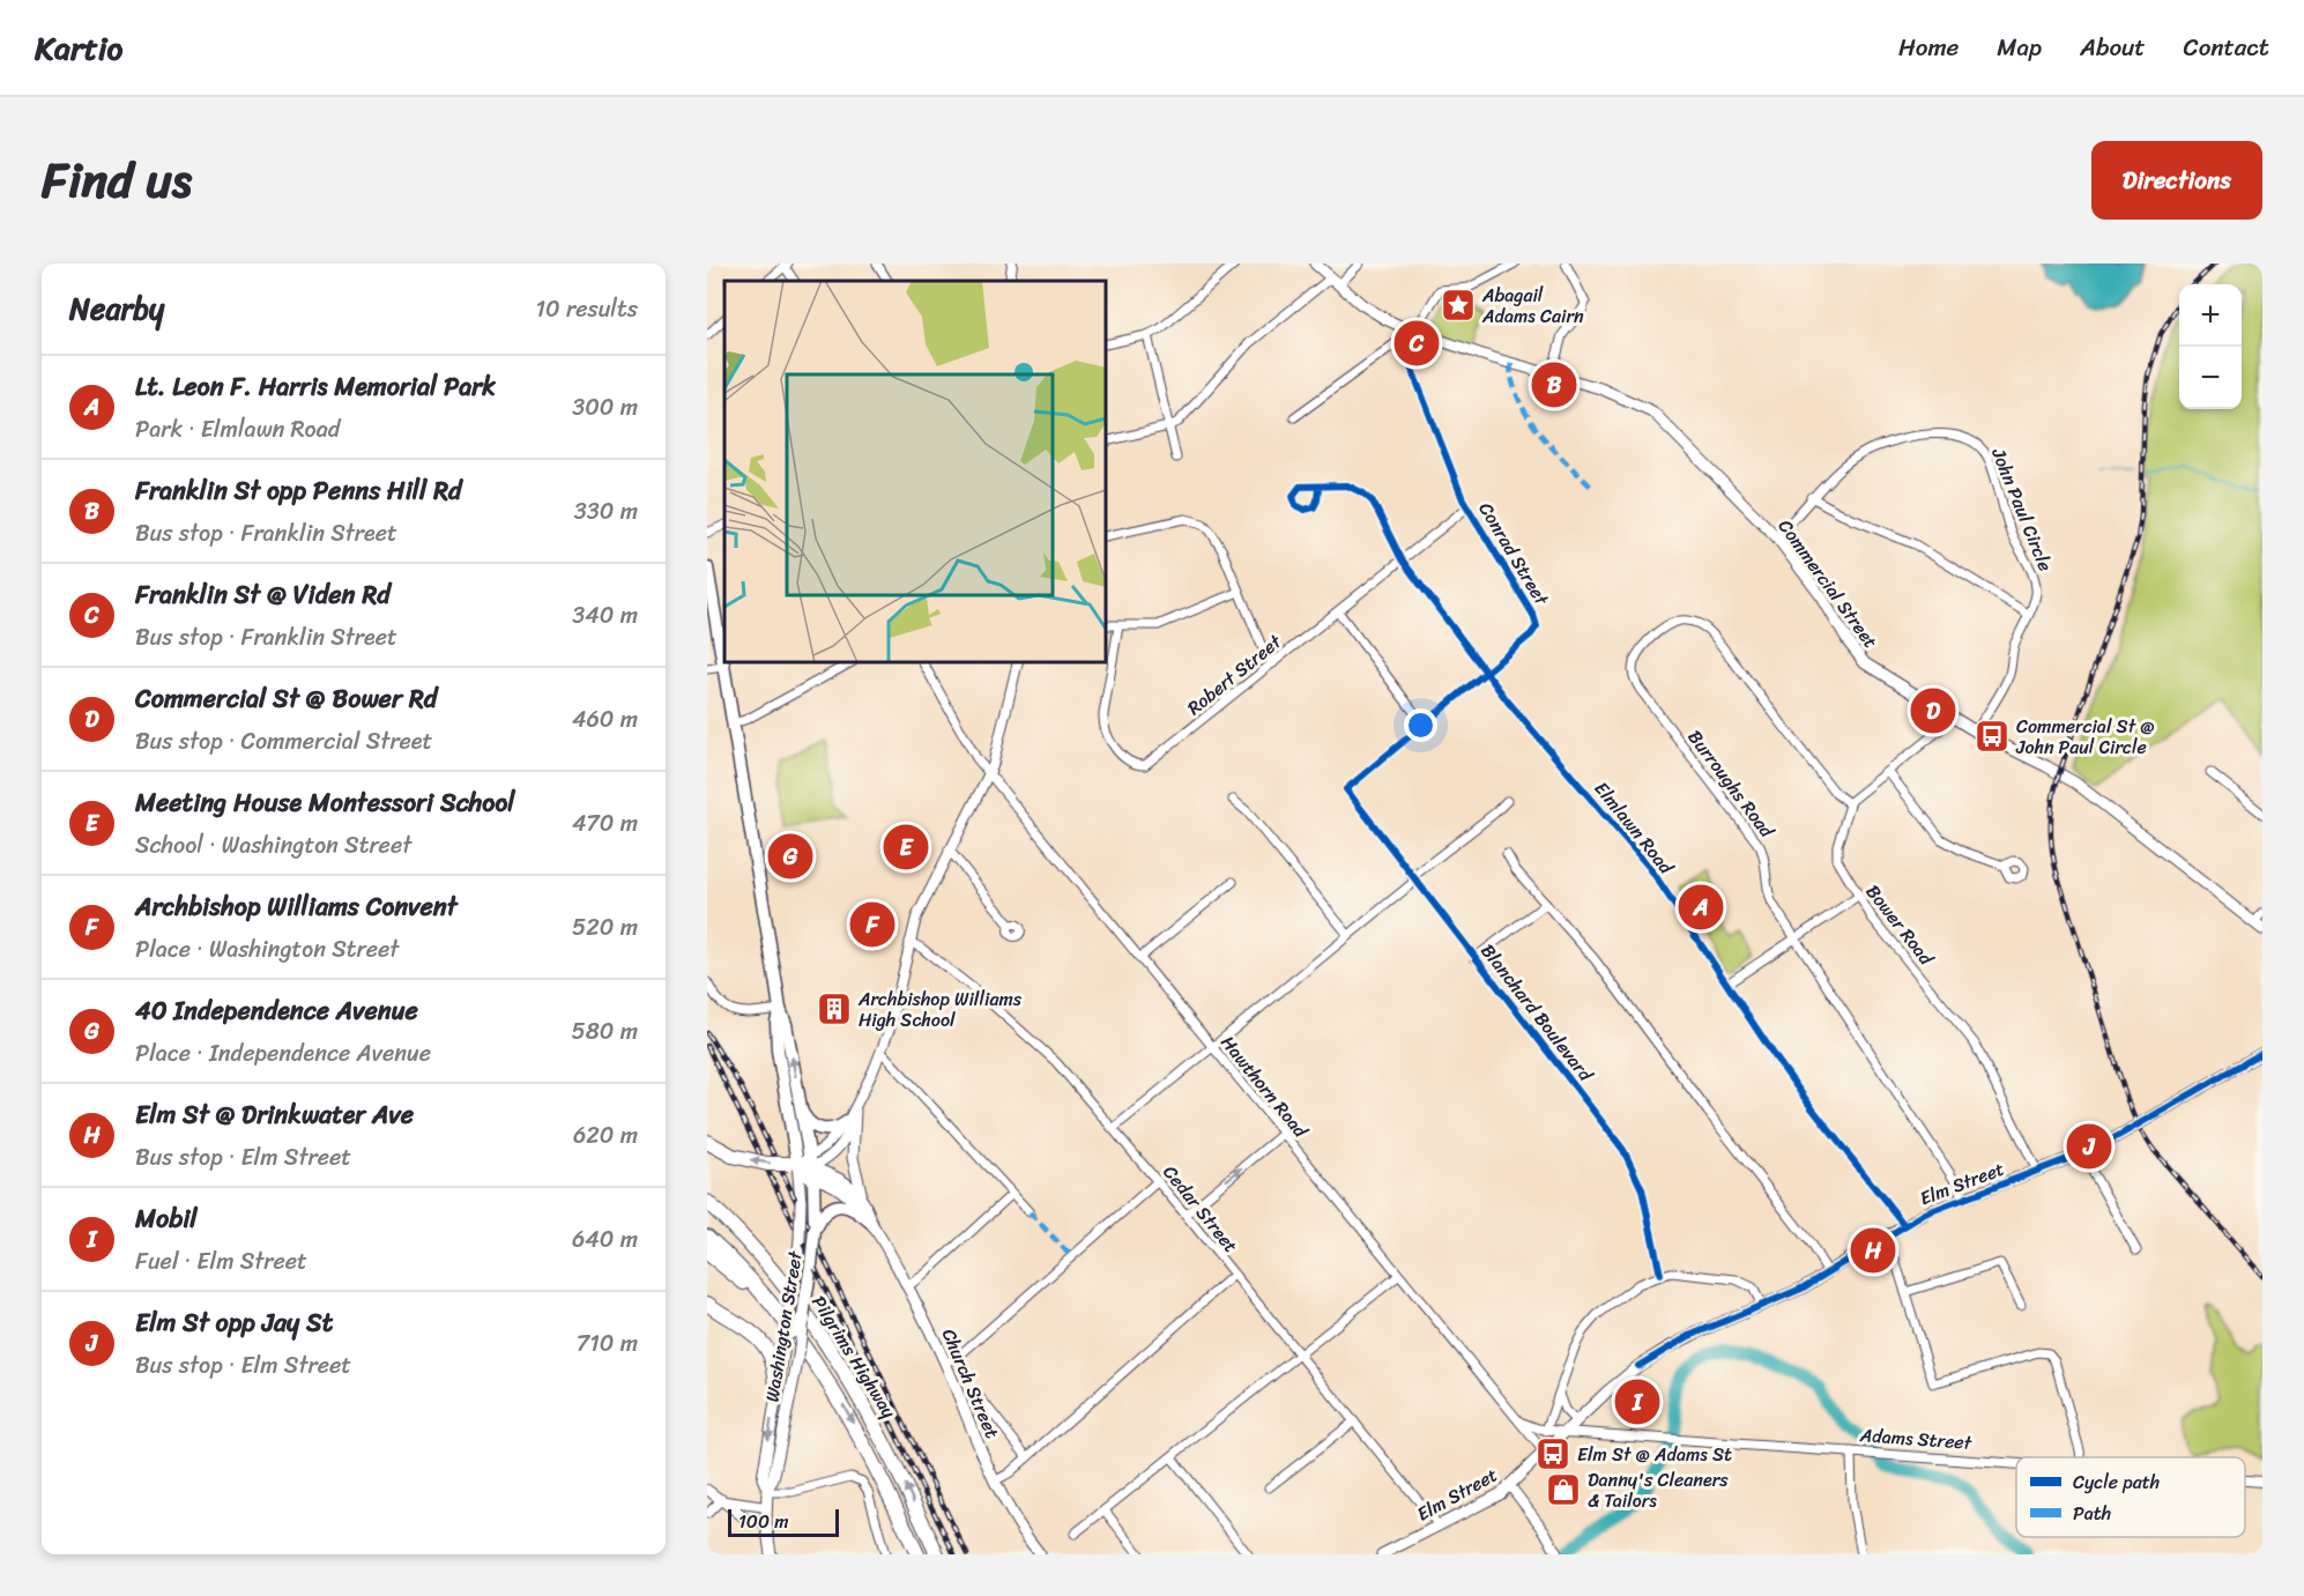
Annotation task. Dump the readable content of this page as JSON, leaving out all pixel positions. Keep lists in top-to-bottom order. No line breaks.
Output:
{"streets":{"highway":["Pilgrims Highway"],"main road":["Commercial Street","Elm Street","Washington Street","Church Street"],"street":["John Paul Circle","Conrad Street","Robert Street","Burroughs Road","Elmlawn Road","Bower Road","Blanchard Boulevard","Hawthorn Road","Cedar Street","Adams Street"]},"crossings":[["John Paul Circle","Commercial Street"],["Conrad Street","Robert Street"],["Conrad Street","Elmlawn Road"],["Conrad Street","Blanchard Boulevard"],["Robert Street","Elmlawn Road"],["Burroughs Road","Bower Road"],["Burroughs Road","Elm Street"],["Elmlawn Road","Elm Street"],["Bower Road","Elm Street"],["Hawthorn Road","Elm Street"],["Hawthorn Road","Adams Street"],["Elm Street","Cedar Street"],["Elm Street","Adams Street"],["Washington Street","Pilgrims Highway"],["Washington Street","Church Street"]],"places":{"place":["Abagail Adams Cairn"],"bus stop":["Commercial St @ John Paul Circle","Elm St @ Adams St"],"building":["Archbishop Williams High School"],"shop":["Danny's Cleaners & Tailors"]},"legend":["Cycle path","Path"],"scale_bar":"100 m","page":{"header":"Kartio","nav":["Home","Map","About","Contact"],"title":"Find us","buttons":"Directions","heading":["Nearby","10 results"],"map_buttons":["+","−"],"pins":["C","B","D","E","G","A","F","J","H","I"],"list":[{"mark":"A","name":"Lt. Leon F. Harris Memorial Park","note":"Park · Elmlawn Road","value":"300 m"},{"mark":"B","name":"Franklin St opp Penns Hill Rd","note":"Bus stop · Franklin Street","value":"330 m"},{"mark":"C","name":"Franklin St @ Viden Rd","note":"Bus stop · Franklin Street","value":"340 m"},{"mark":"D","name":"Commercial St @ Bower Rd","note":"Bus stop · Commercial Street","value":"460 m"},{"mark":"E","name":"Meeting House Montessori School","note":"School · Washington Street","value":"470 m"},{"mark":"F","name":"Archbishop Williams Convent","note":"Place · Washington Street","value":"520 m"},{"mark":"G","name":"40 Independence Avenue","note":"Place · Independence Avenue","value":"580 m"},{"mark":"H","name":"Elm St @ Drinkwater Ave","note":"Bus stop · Elm Street","value":"620 m"},{"mark":"I","name":"Mobil","note":"Fuel · Elm Street","value":"640 m"},{"mark":"J","name":"Elm St opp Jay St","note":"Bus stop · Elm Street","value":"710 m"}],"scale":"100 m"}}
